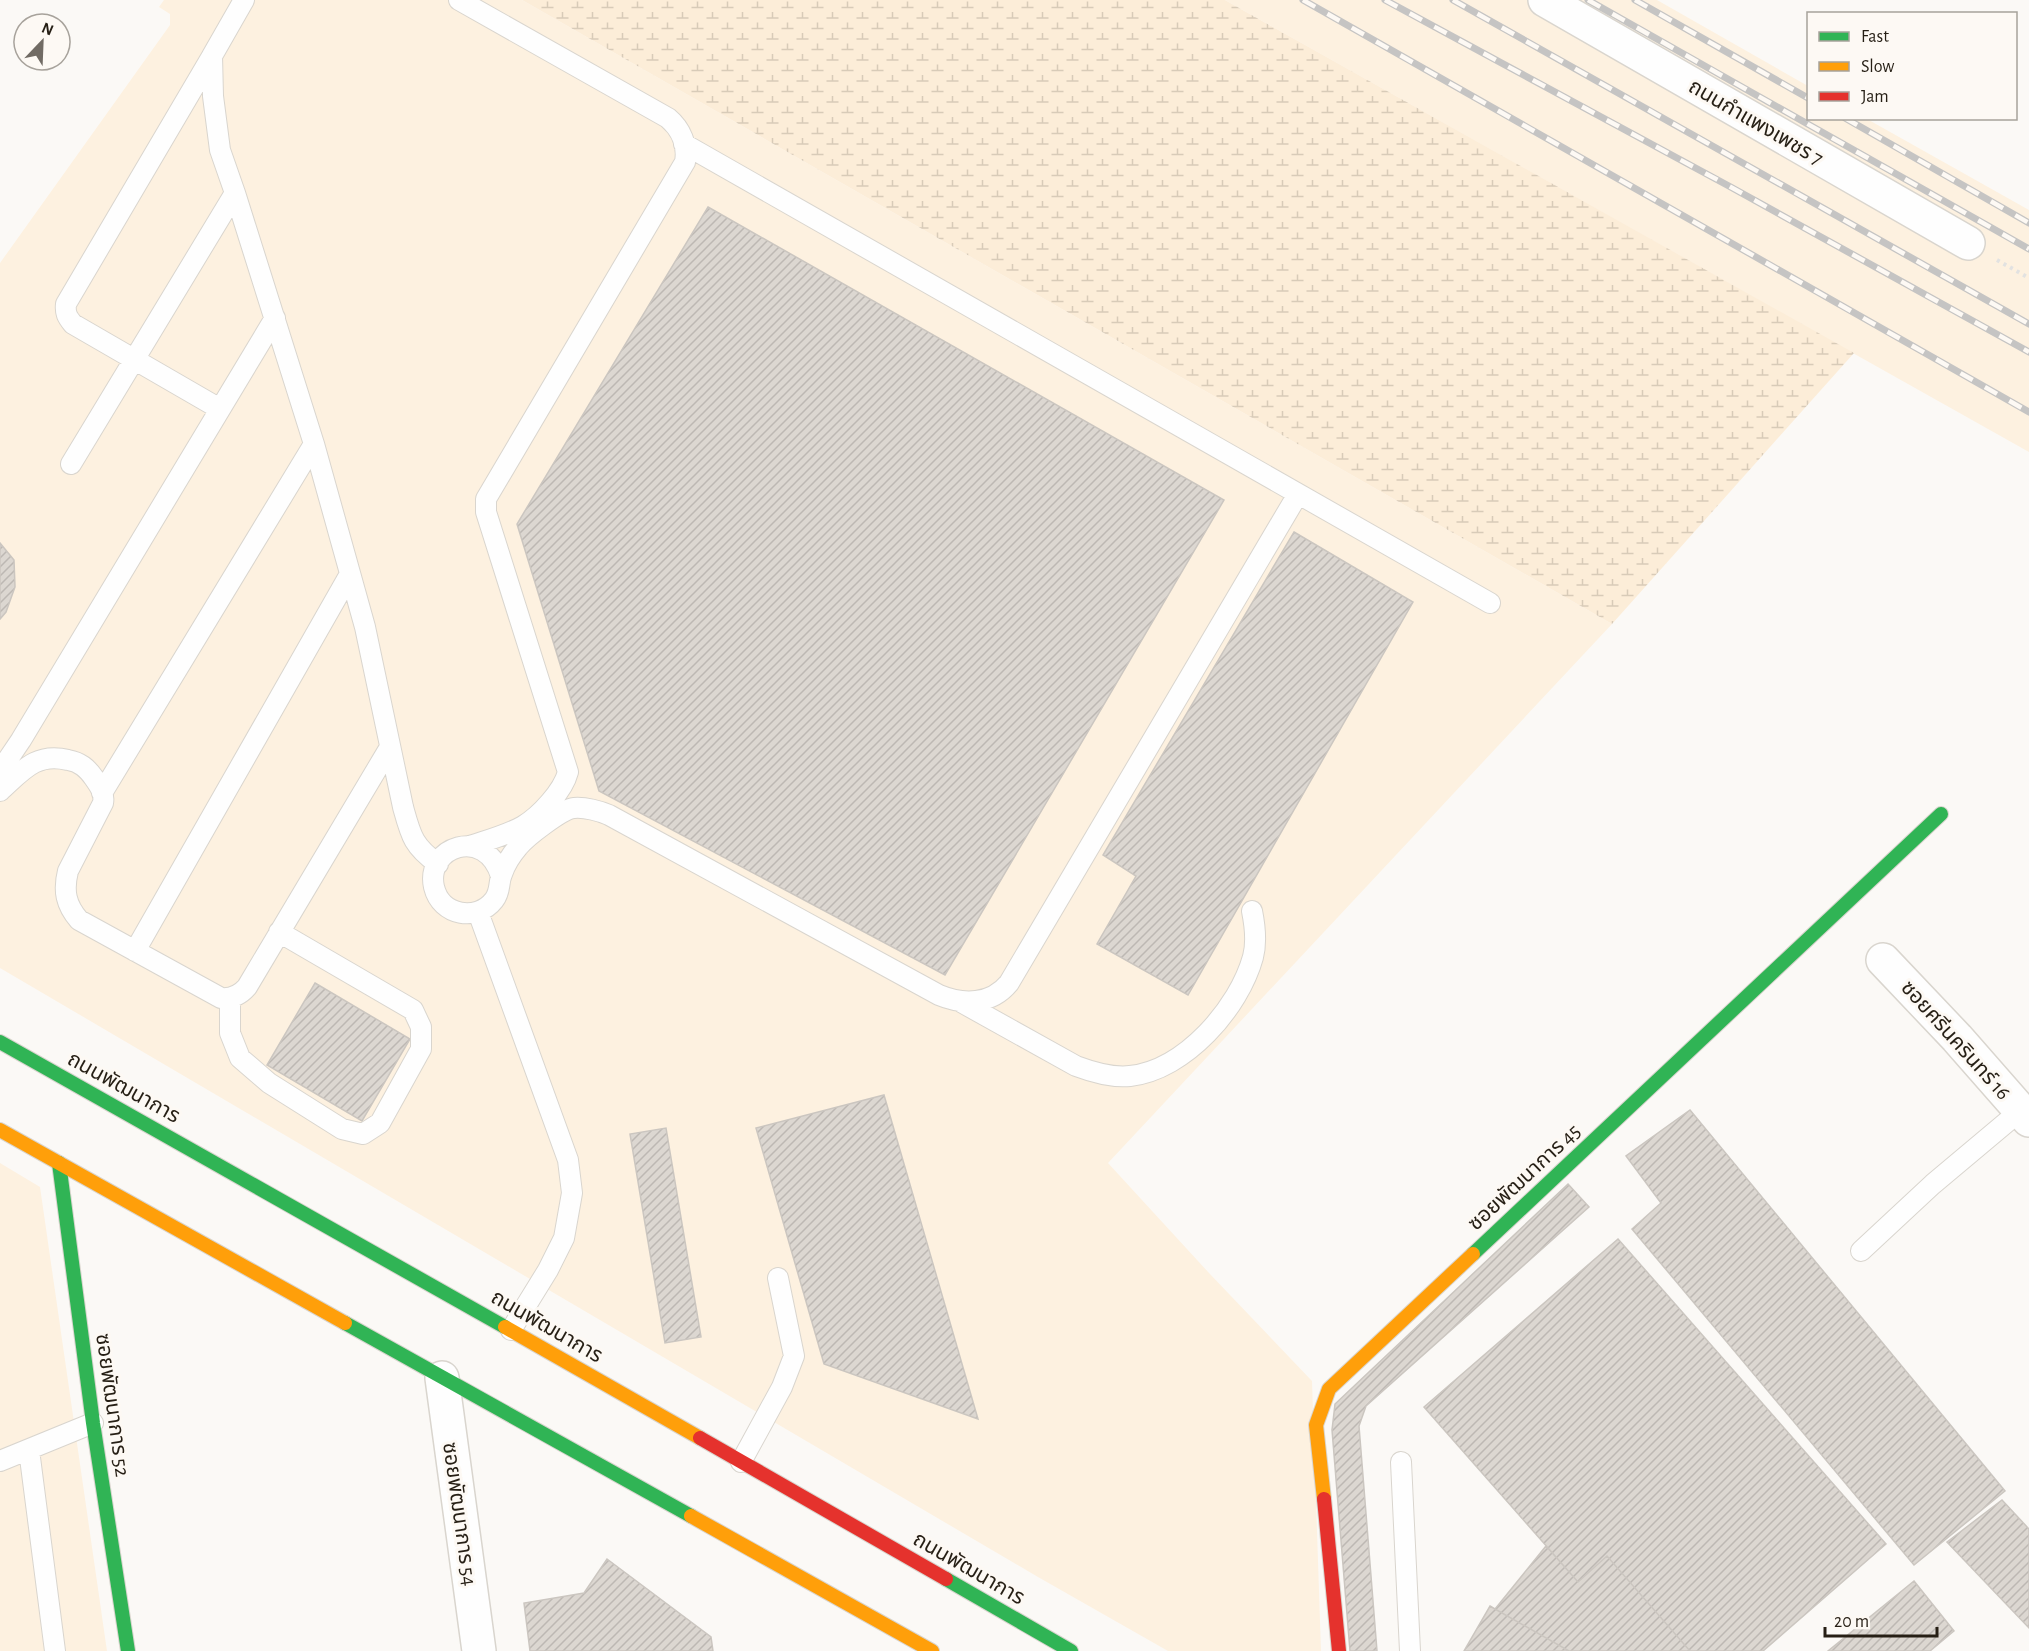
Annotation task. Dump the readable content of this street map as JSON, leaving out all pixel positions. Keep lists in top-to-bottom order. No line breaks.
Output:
{"streets":{"main road":["ถนนพัฒนาการ","ซอยพัฒนาการ 45","ซอยพัฒนาการ 52"],"street":["ถนนกำแพงเพชร 7","ซอยศรีนครินทร์ 16","ซอยพัฒนาการ 54"]},"legend":["Fast","Slow","Jam"],"scale_bar":"20 m","north":"top right"}
